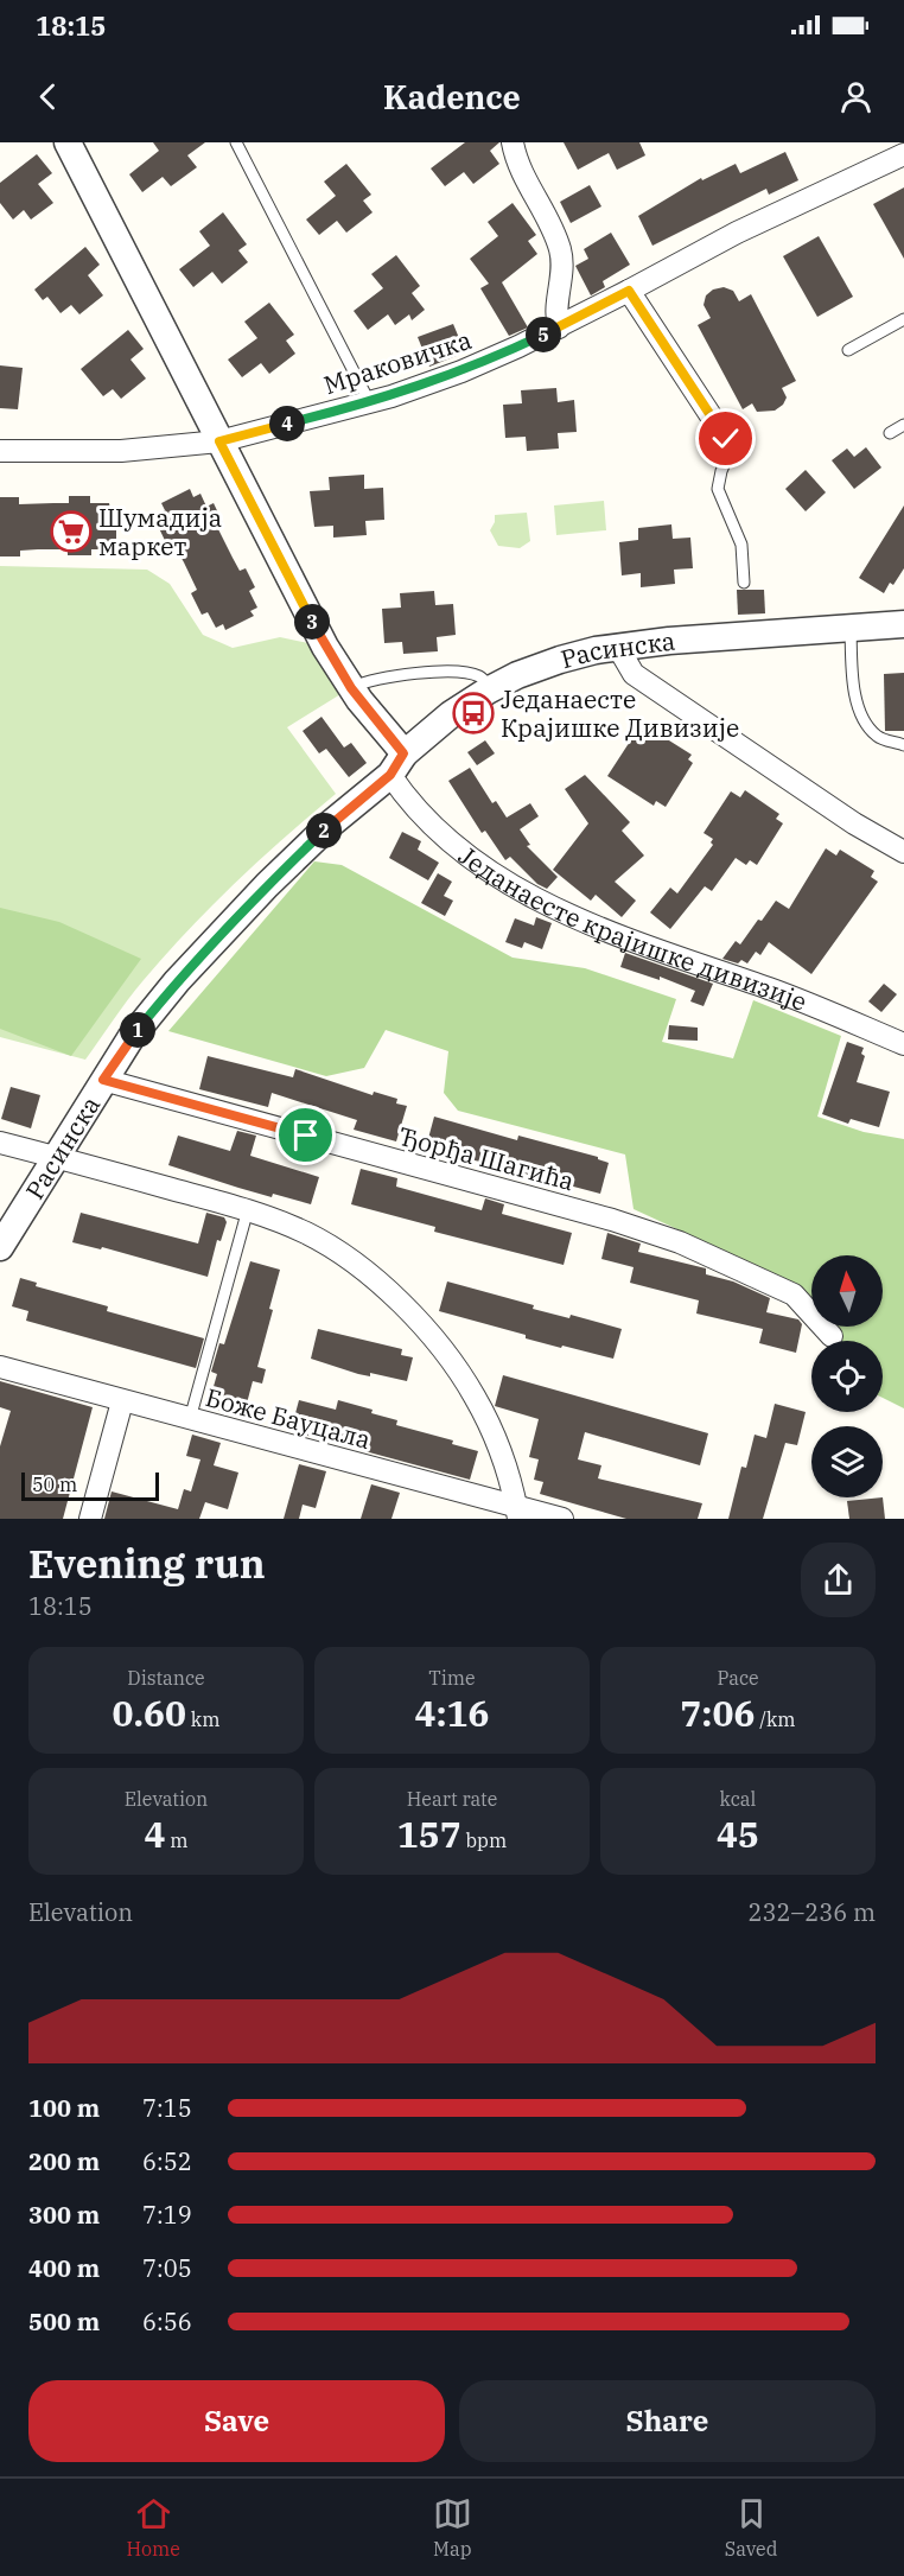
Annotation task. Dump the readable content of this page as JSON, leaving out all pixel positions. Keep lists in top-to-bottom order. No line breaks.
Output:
{"streets":{"street":["Мраковичка","Расинска","Једанаесте крајишке дивизије","Ђорђа Шагића","Боже Бауцала"]},"crossings":[["Мраковичка","Једанаесте крајишке дивизије"],["Расинска","Једанаесте крајишке дивизије"],["Расинска","Ђорђа Шагића"]],"places":{"supermarket":["Шумадија маркет"],"bus stop":["Једанаесте Крајишке Дивизије"]},"scale_bar":"50 m","north":"top","page":{"status":"18:15","header":"Kadence","pins":["5","4","3","2","1"],"scale":"50 m","heading":["Evening run","18:15"],"stats":[["Distance","0.60 km"],["Time","4:16"],["Pace","7:06 /km"],["Elevation","4 m"],["Heart rate","157 bpm"],["kcal","45"]],"chart":["Elevation","232–236 m"],"list":[{"name":"100 m","note":"7:15"},{"name":"200 m","note":"6:52"},{"name":"300 m","note":"7:19"},{"name":"400 m","note":"7:05"},{"name":"500 m","note":"6:56"}],"buttons":["Save","Share"],"tabs":["Home","Map","Saved"]}}
